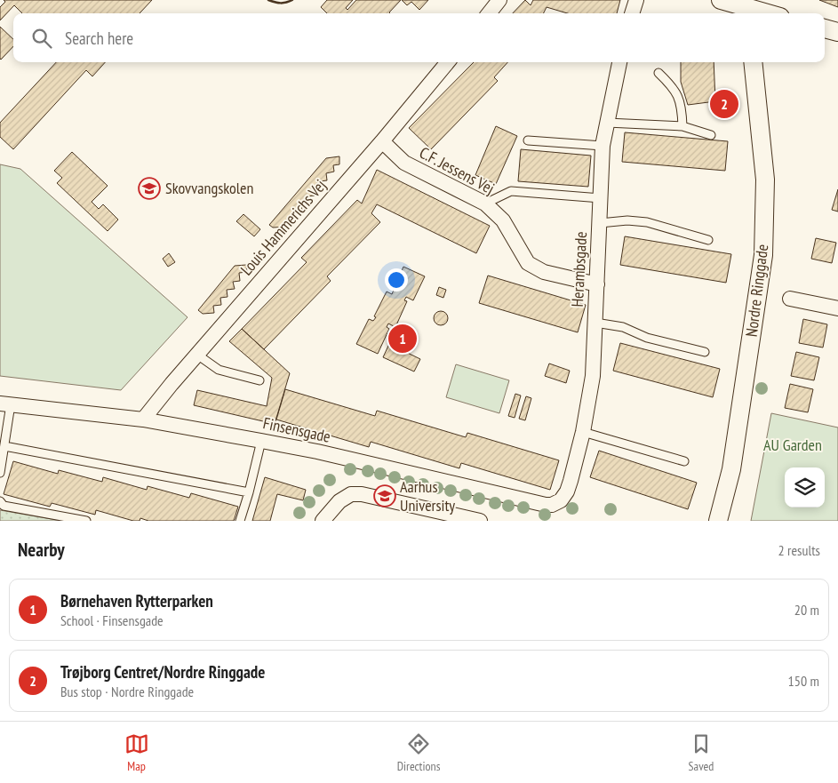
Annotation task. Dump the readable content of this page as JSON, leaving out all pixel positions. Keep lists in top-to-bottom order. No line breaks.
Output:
{"streets":{"street":["C.F. Jessens Vej","Louis Hammerichs Vej","Herambsgade","Nordre Ringgade","Finsensgade"]},"crossings":[["C.F. Jessens Vej","Louis Hammerichs Vej"],["C.F. Jessens Vej","Herambsgade"],["Louis Hammerichs Vej","Finsensgade"],["Herambsgade","Finsensgade"]],"parks":["AU Garden"],"places":{"school or university":["Skovvangskolen","Aarhus University"]},"page":{"search":"Search here","pins":["2","1"],"heading":["Nearby","2 results"],"list":[{"mark":"1","name":"Børnehaven Rytterparken","note":"School · Finsensgade","value":"20 m"},{"mark":"2","name":"Trøjborg Centret/Nordre Ringgade","note":"Bus stop · Nordre Ringgade","value":"150 m"}],"nav":["Map","Directions","Saved"]}}
